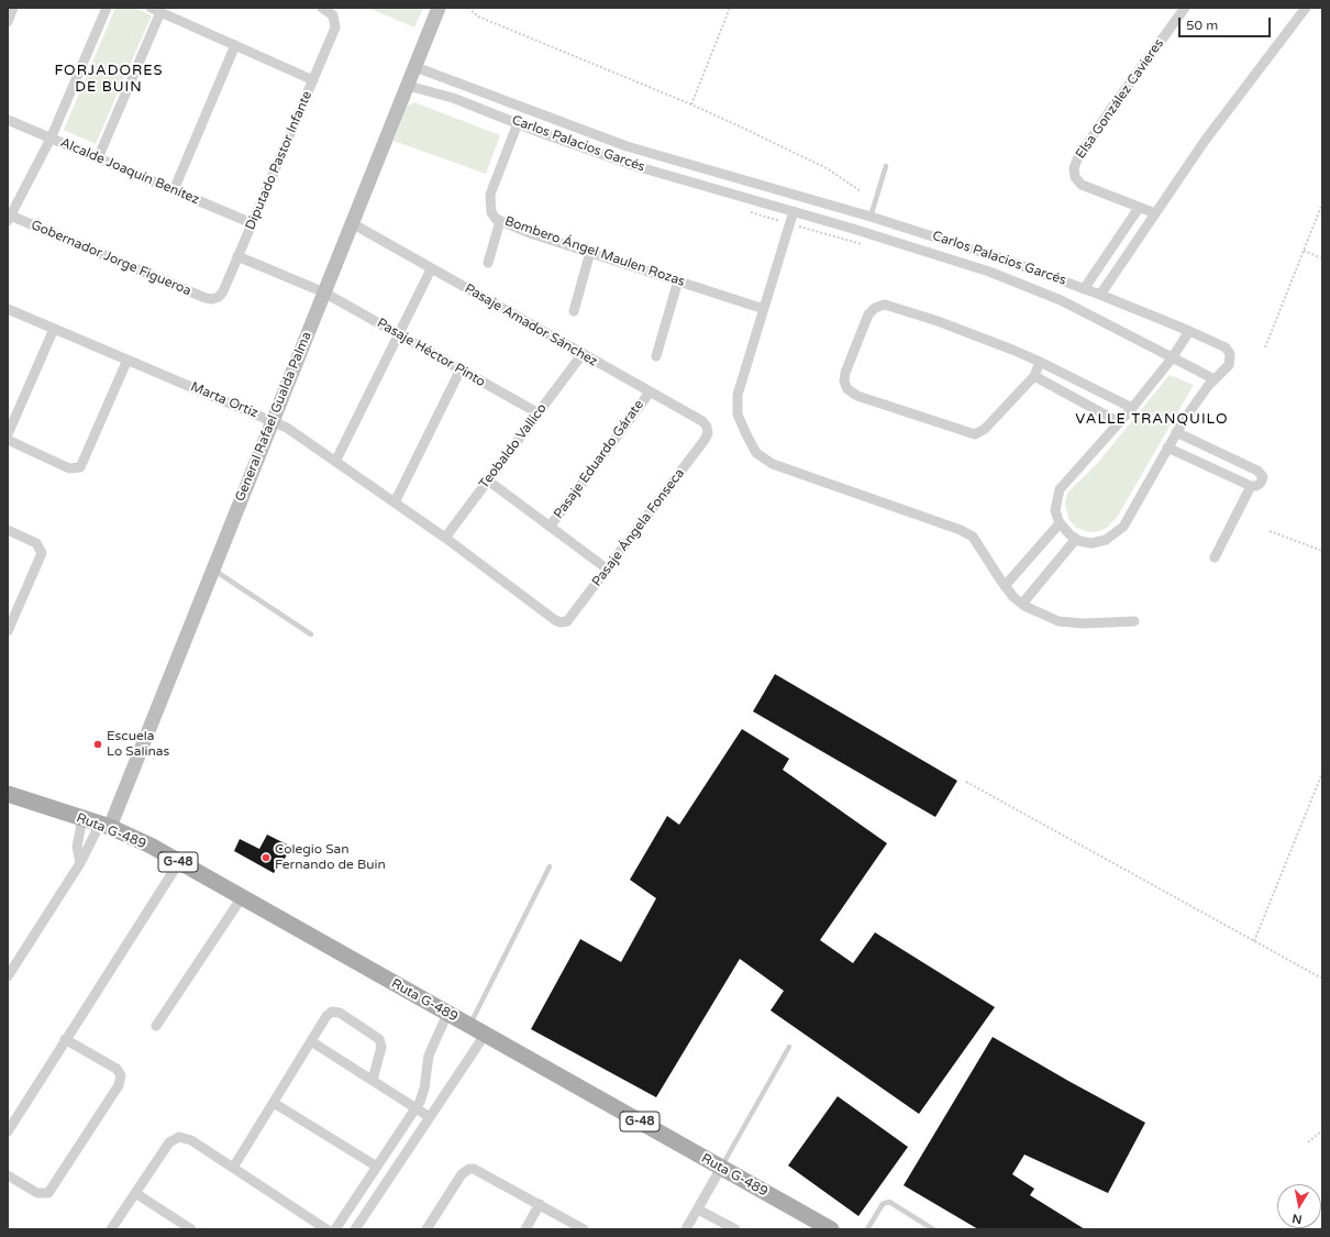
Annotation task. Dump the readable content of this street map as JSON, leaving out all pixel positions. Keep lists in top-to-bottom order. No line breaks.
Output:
{"streets":{"main road":["General Rafael Gualda Palma","Ruta G-489","G-48"],"street":["Elsa González Cavieres","Carlos Palacios Garcés","Diputado Pastor Infante","Alcalde Joaquín Benítez","Bombero Ángel Maulen Rozas","Gobernador Jorge Figueroa","Pasaje Amador Sánchez","Pasaje Héctor Pinto","Marta Ortiz","Teobaldo Vallico","Pasaje Eduardo Gárate","Pasaje Ángela Fonseca"]},"crossings":[["Carlos Palacios Garcés","Bombero Ángel Maulen Rozas"],["Carlos Palacios Garcés","General Rafael Gualda Palma"],["Diputado Pastor Infante","Alcalde Joaquín Benítez"],["Diputado Pastor Infante","Gobernador Jorge Figueroa"],["Diputado Pastor Infante","Pasaje Héctor Pinto"],["Pasaje Amador Sánchez","General Rafael Gualda Palma"],["Pasaje Amador Sánchez","Teobaldo Vallico"],["Pasaje Amador Sánchez","Pasaje Eduardo Gárate"],["Pasaje Amador Sánchez","Pasaje Ángela Fonseca"],["Pasaje Héctor Pinto","General Rafael Gualda Palma"],["Pasaje Héctor Pinto","Teobaldo Vallico"],["Marta Ortiz","General Rafael Gualda Palma"],["Marta Ortiz","Teobaldo Vallico"],["Marta Ortiz","Pasaje Ángela Fonseca"],["General Rafael Gualda Palma","Ruta G-489"]],"districts":["FORJADORES DE BUIN","VALLE TRANQUILO"],"places":["Escuela Lo Salinas","Colegio San Fernando de Buin"],"scale_bar":"50 m","north":"bottom"}
